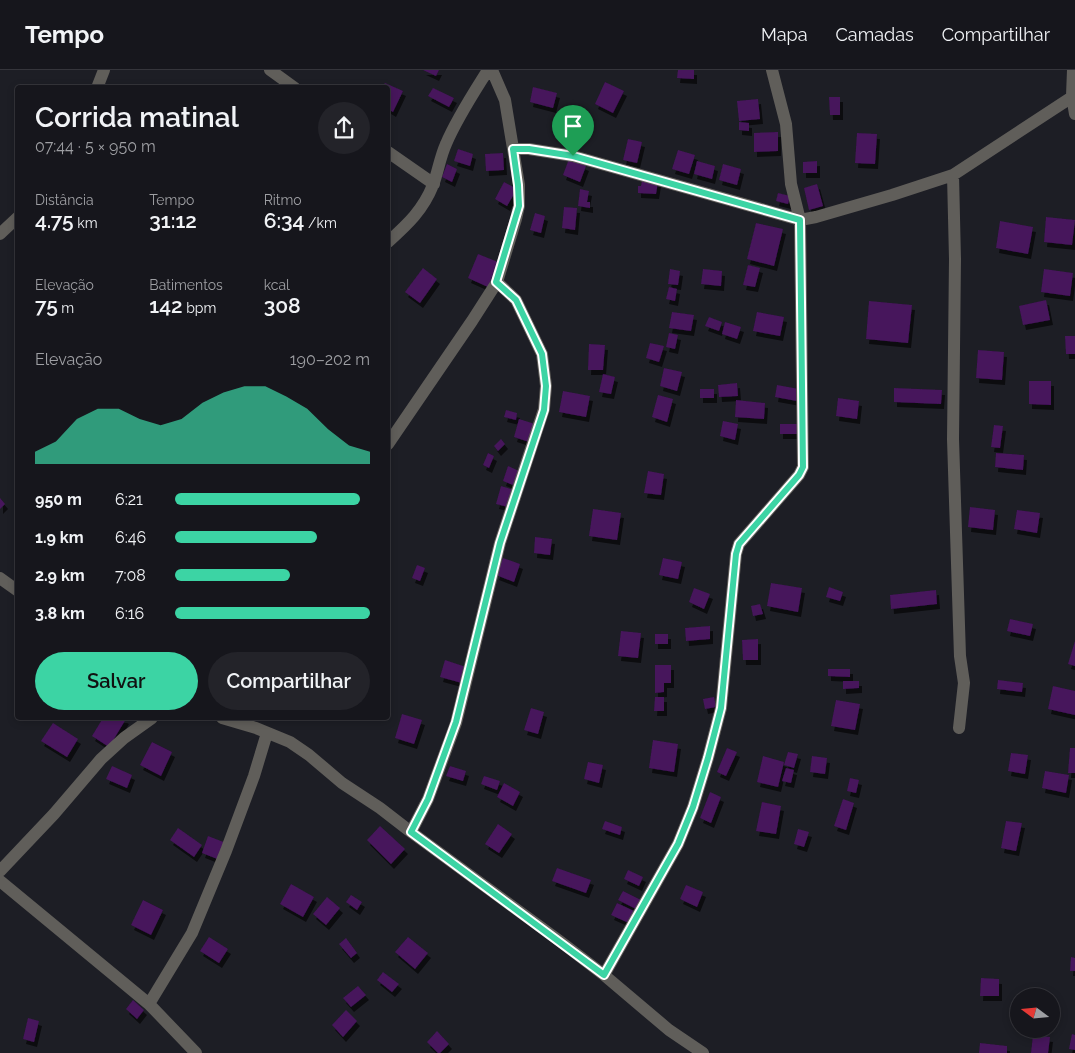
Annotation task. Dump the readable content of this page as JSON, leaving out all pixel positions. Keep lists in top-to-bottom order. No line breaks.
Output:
{"north":"left","page":{"header":"Tempo","nav":["Mapa","Camadas","Compartilhar"],"heading":["Corrida matinal","07:44 · 5 × 950 m"],"stats":[["Distância","4.75 km"],["Tempo","31:12"],["Ritmo","6:34 /km"],["Elevação","75 m"],["Batimentos","142 bpm"],["kcal","308"]],"chart":["Elevação","190–202 m"],"list":[{"name":"950 m","note":"6:21"},{"name":"1.9 km","note":"6:46"},{"name":"2.9 km","note":"7:08"},{"name":"3.8 km","note":"6:16"}],"buttons":["Salvar","Compartilhar"]}}
